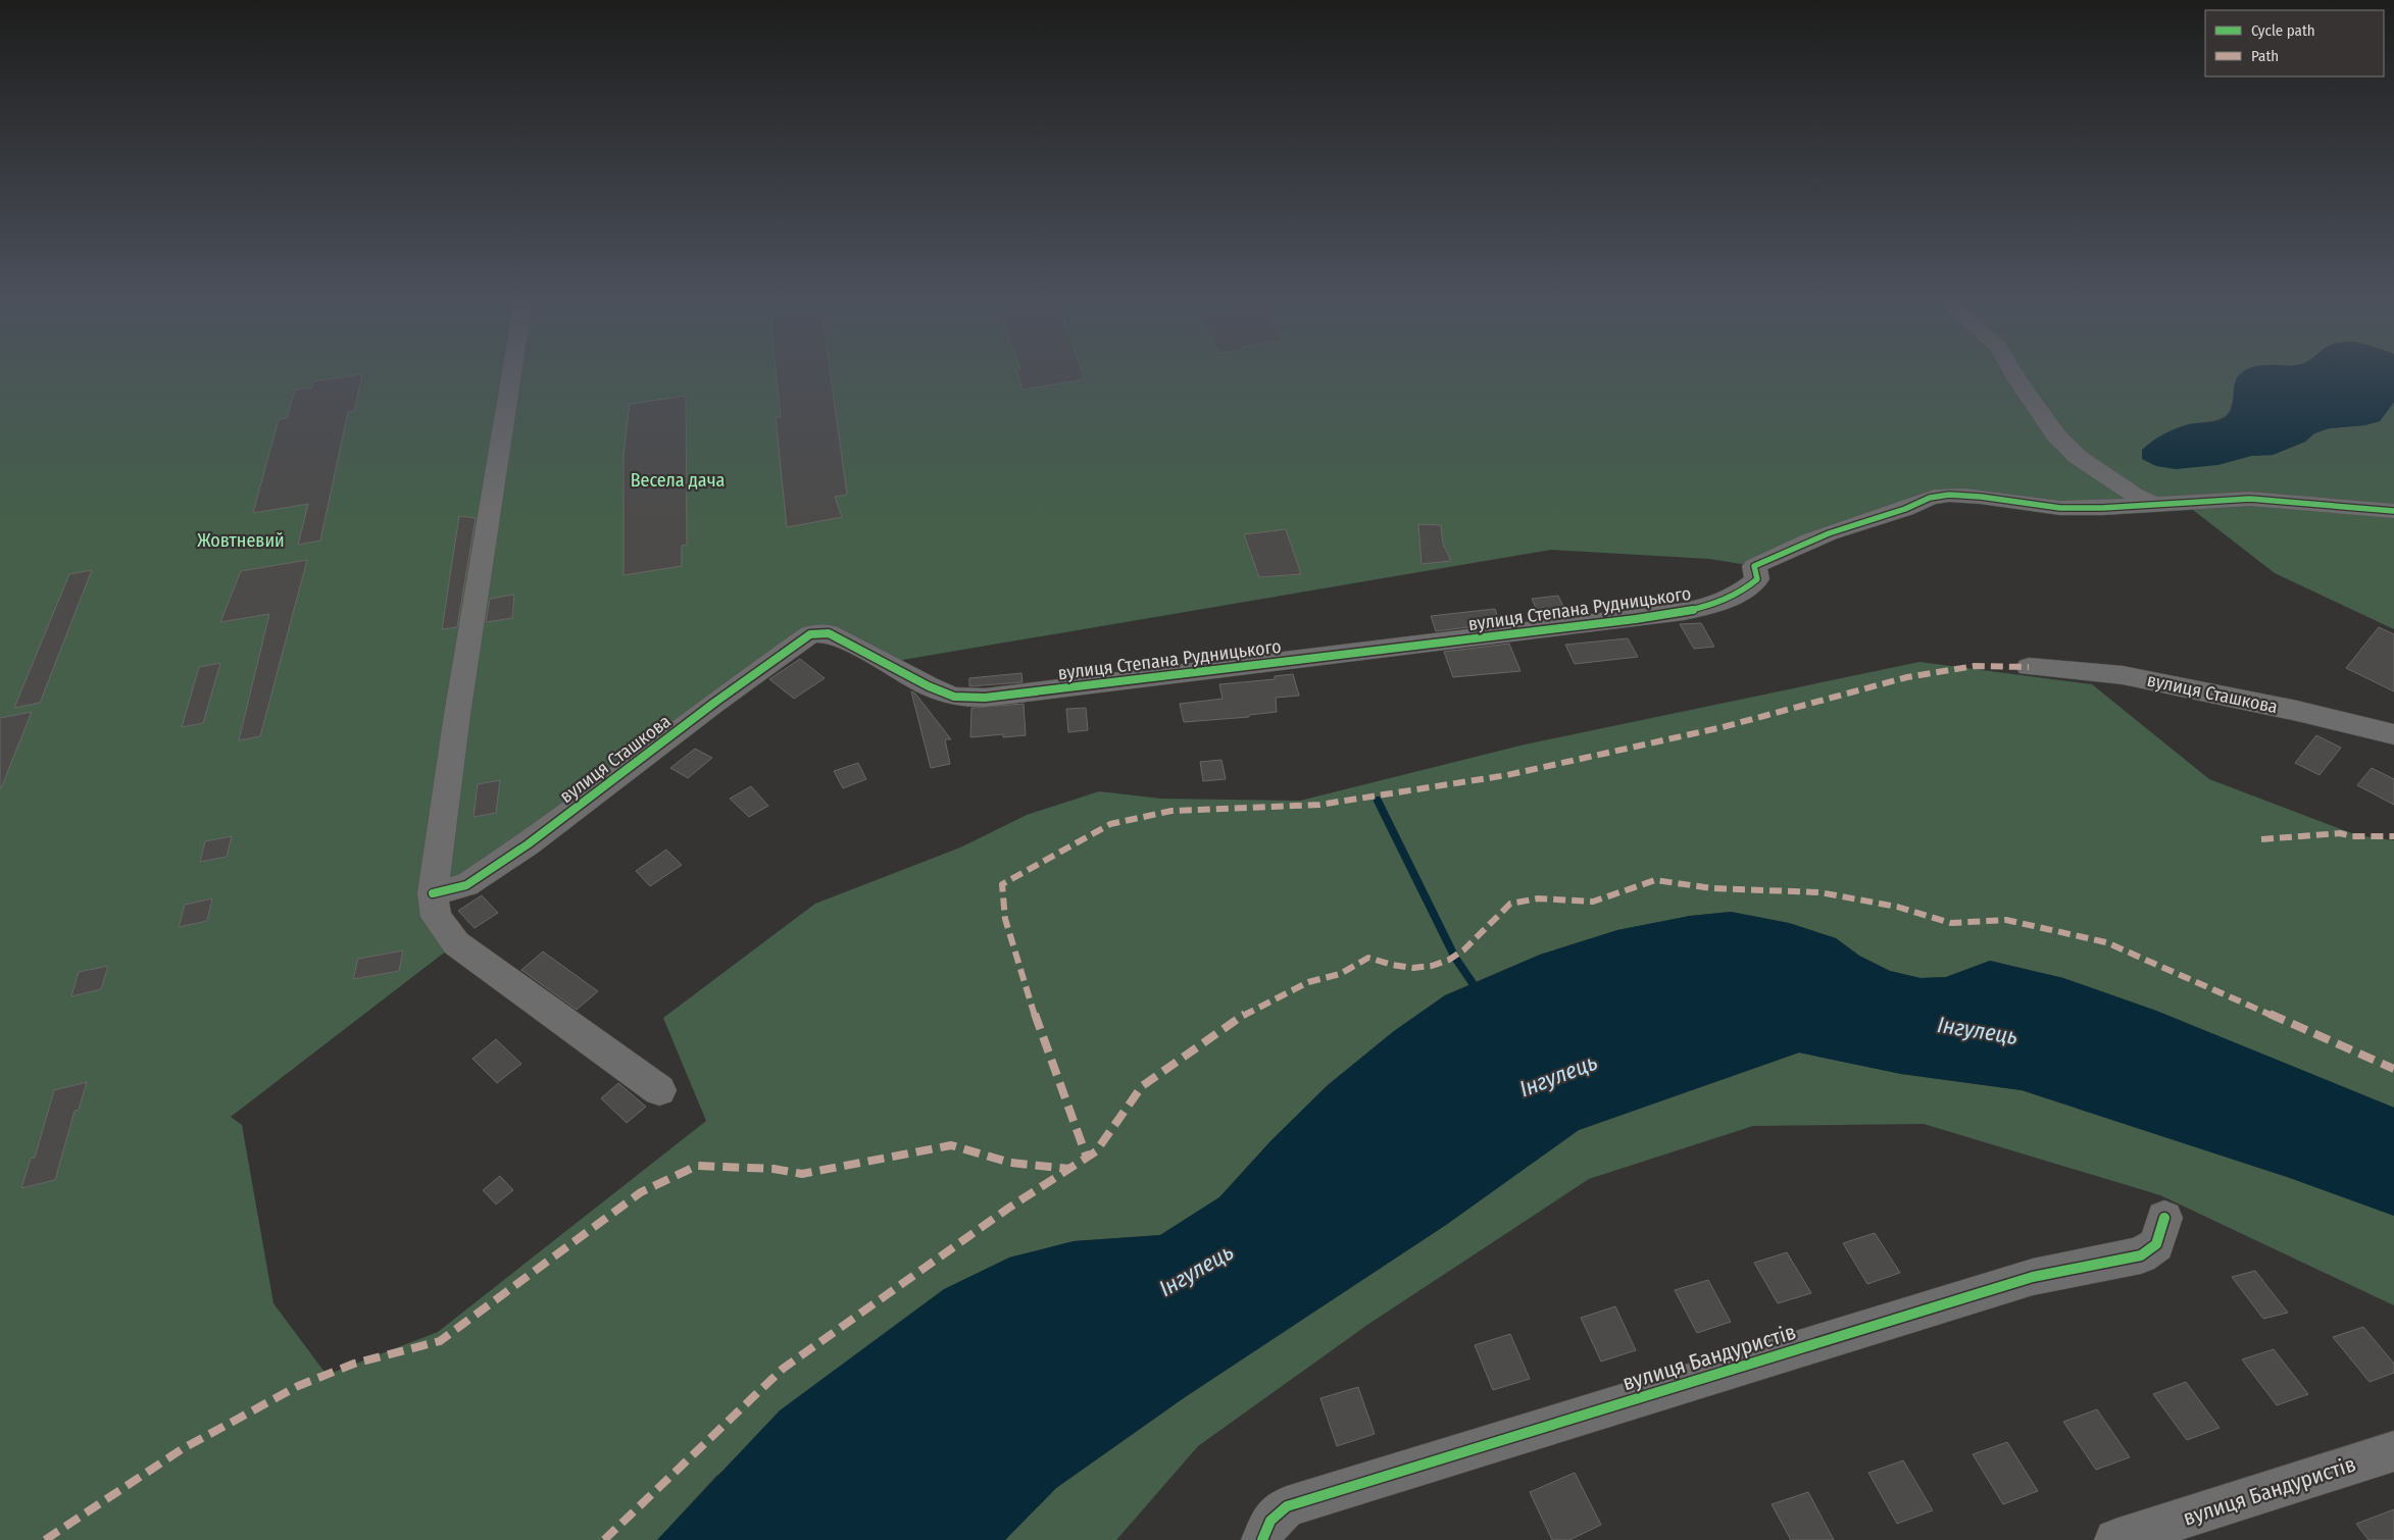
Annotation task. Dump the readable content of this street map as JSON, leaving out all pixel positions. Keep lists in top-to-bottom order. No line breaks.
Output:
{"streets":{"street":["вулиця Степана Рудницького","вулиця Сташкова","вулиця Бандуристів"]},"crossings":[["вулиця Степана Рудницького","вулиця Сташкова"]],"water":["Інгулець"],"parks":["Весела дача","Жовтневий"],"legend":["Cycle path","Path"]}
